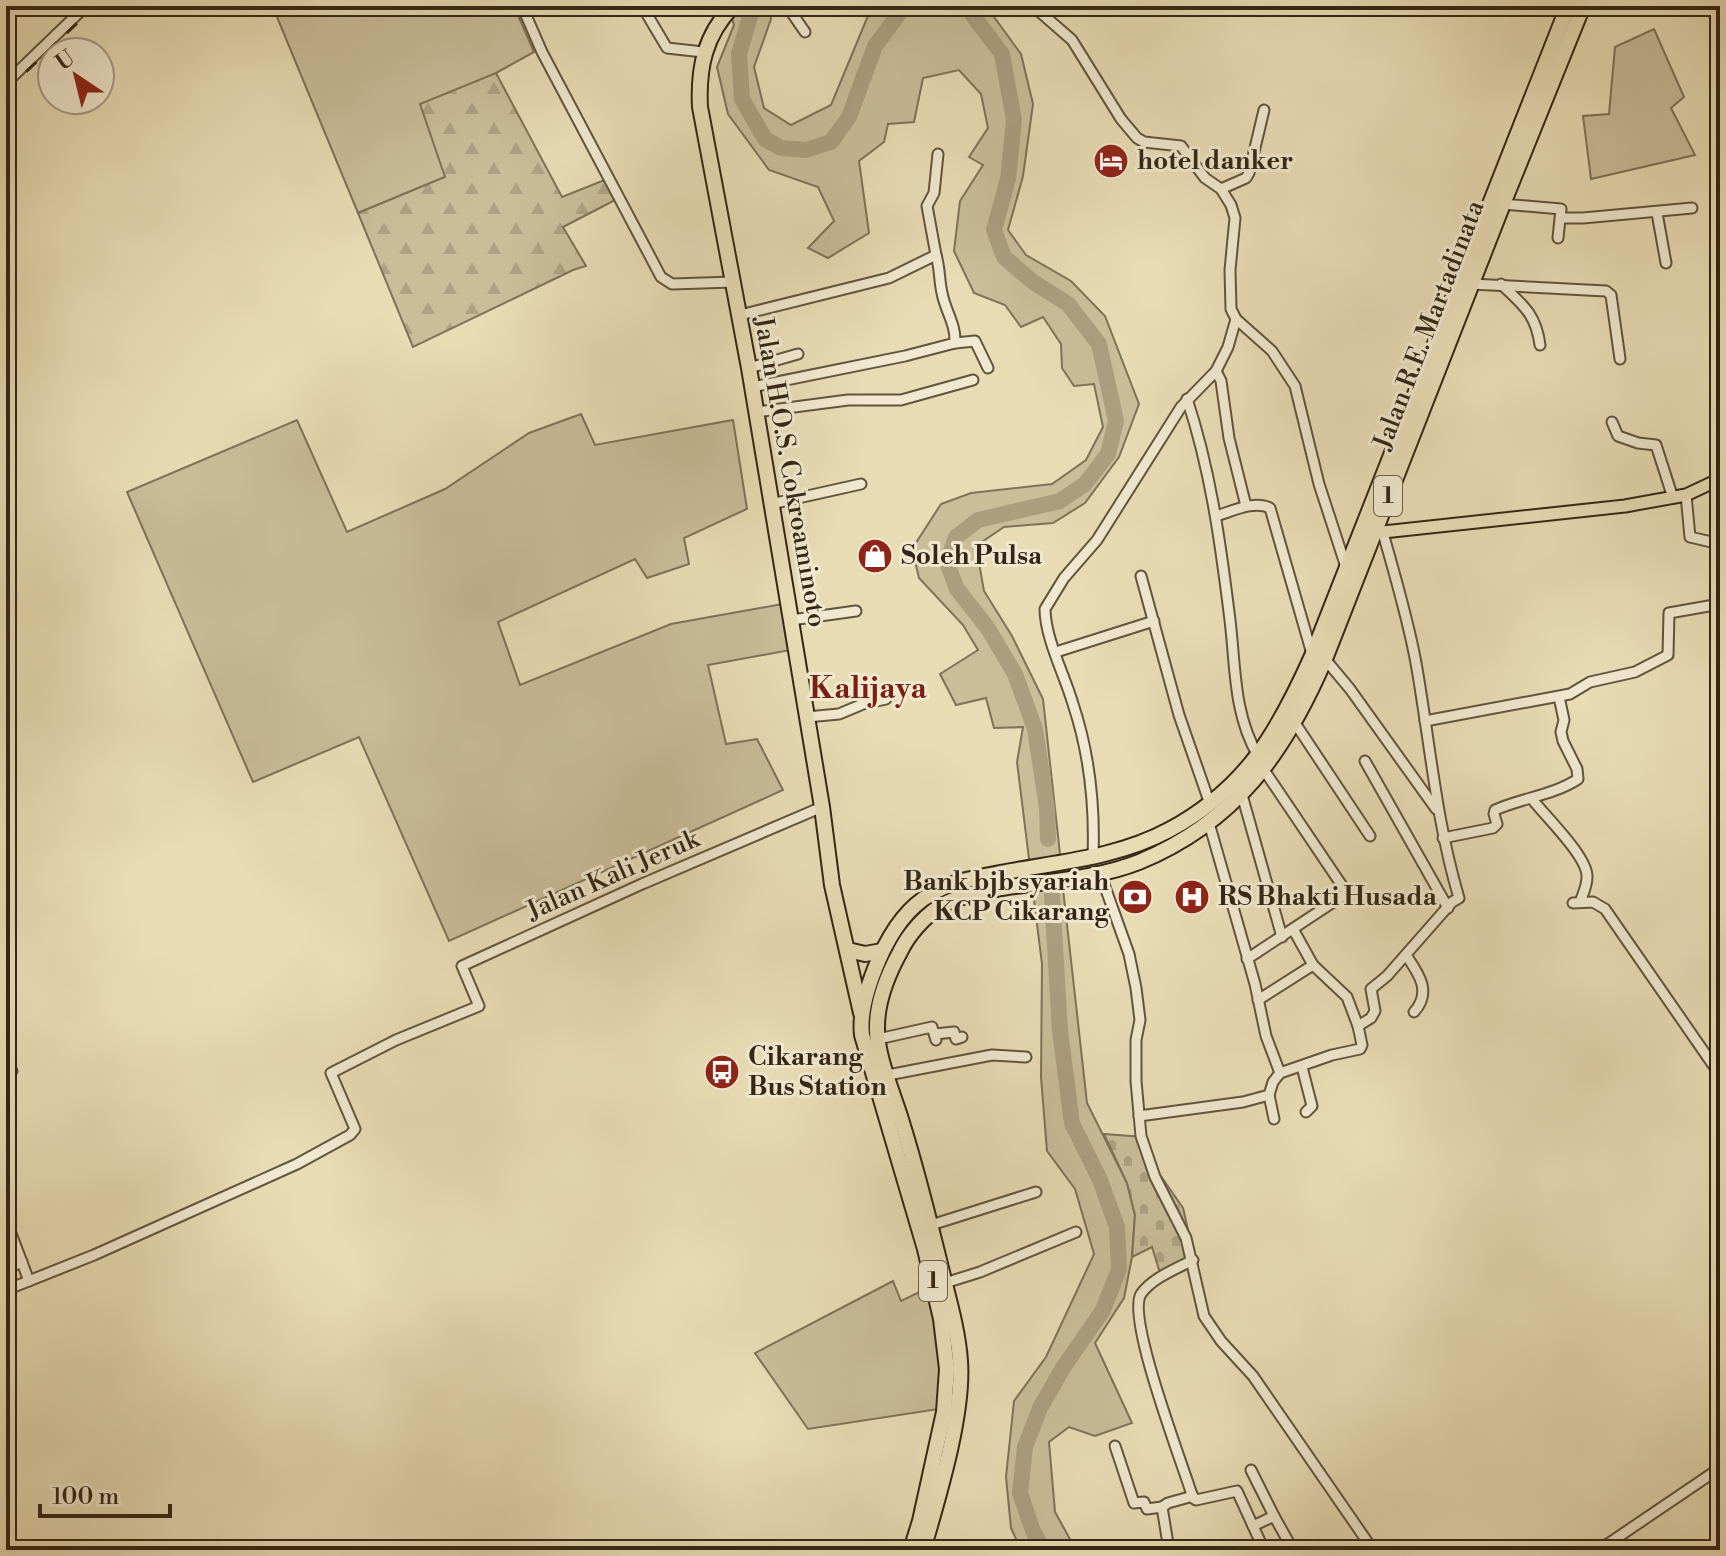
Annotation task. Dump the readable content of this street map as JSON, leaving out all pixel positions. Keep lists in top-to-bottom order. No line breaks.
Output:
{"streets":{"highway":["Jalan R.E. Martadinata","Jalan H.O.S. Cokroaminoto","1"],"street":["Jalan Kali Jeruk"]},"crossings":[["Jalan R.E. Martadinata","Jalan H.O.S. Cokroaminoto"],["Jalan R.E. Martadinata","1"],["Jalan H.O.S. Cokroaminoto","1"],["Jalan H.O.S. Cokroaminoto","Jalan Kali Jeruk"]],"districts":["Kalijaya"],"places":{"hotel":["hotel danker"],"shop":["Soleh Pulsa"],"bank":["Bank bjb syariah KCP Cikarang"],"hospital":["RS Bhakti Husada"],"bus stop":["Cikarang Bus Station"]},"scale_bar":"100 m","north":"top left"}
